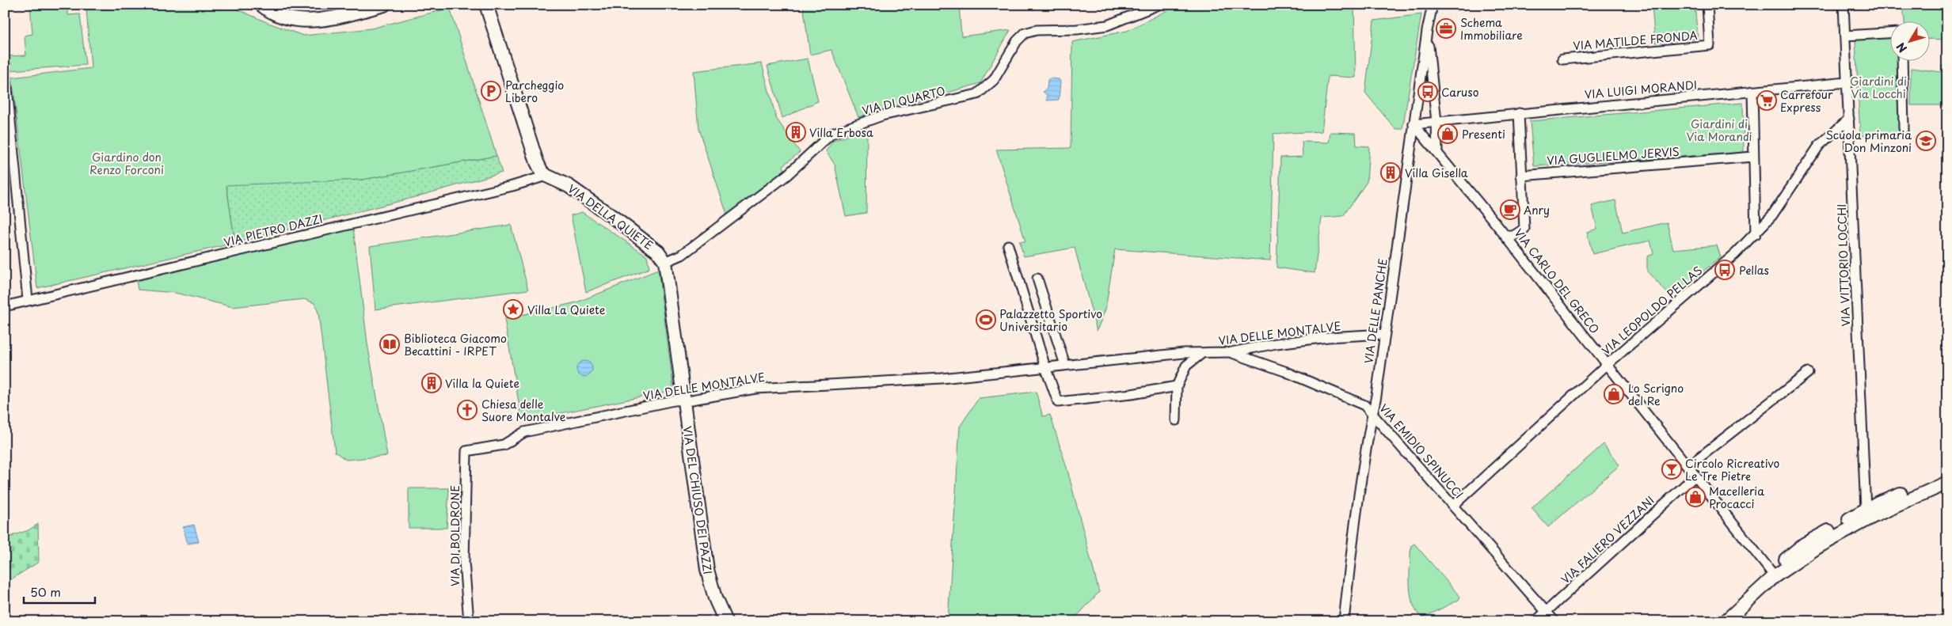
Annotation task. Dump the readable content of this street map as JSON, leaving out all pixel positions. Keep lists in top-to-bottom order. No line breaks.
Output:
{"streets":{"main road":["VIA DELLA QUIETE","VIA DEL CHIUSO DEI PAZZI"],"street":["VIA MATILDE FRONDA","VIA LUIGI MORANDI","VIA DI QUARTO","VIA GUGLIELMO JERVIS","VIA PIETRO DAZZI","VIA VITTORIO LOCCHI","VIA CARLO DEL GRECO","VIA LEOPOLDO PELLAS","VIA DELLE PANCHE","VIA DELLE MONTALVE","VIA EMIDIO SPINUCCI","VIA DI BOLDRONE","VIA FALIERO VEZZANI"]},"crossings":[["VIA LUIGI MORANDI","VIA VITTORIO LOCCHI"],["VIA LUIGI MORANDI","VIA CARLO DEL GRECO"],["VIA LUIGI MORANDI","VIA DELLE PANCHE"],["VIA DI QUARTO","VIA DELLA QUIETE"],["VIA DELLA QUIETE","VIA PIETRO DAZZI"],["VIA VITTORIO LOCCHI","VIA LEOPOLDO PELLAS"],["VIA CARLO DEL GRECO","VIA LEOPOLDO PELLAS"],["VIA CARLO DEL GRECO","VIA DELLE PANCHE"],["VIA CARLO DEL GRECO","VIA FALIERO VEZZANI"],["VIA LEOPOLDO PELLAS","VIA EMIDIO SPINUCCI"],["VIA DELLE PANCHE","VIA DELLE MONTALVE"],["VIA DELLE PANCHE","VIA EMIDIO SPINUCCI"],["VIA DELLE MONTALVE","VIA EMIDIO SPINUCCI"],["VIA DELLE MONTALVE","VIA DEL CHIUSO DEI PAZZI"],["VIA DELLE MONTALVE","VIA DI BOLDRONE"],["VIA EMIDIO SPINUCCI","VIA FALIERO VEZZANI"]],"parks":["Giardini di Via Locchi","Giardini di Via Morandi","Giardino don Renzo Forconi"],"places":{"office":["Schema Immobiliare"],"parking":["Parcheggio Libero"],"bus stop":["Caruso","Pellas"],"supermarket":["Carrefour Express"],"building":["Villa Erbosa","Villa Gisella","Villa la Quiete"],"shop":["Presenti","Lo Scrigno del Re","Macelleria Procacci"],"school or university":["Scuola primaria Don Minzoni"],"cafe":["Anry"],"place":["Villa La Quiete"],"sports":["Palazzetto Sportivo Universitario"],"library":["Biblioteca Giacomo Becattini - IRPET"],"church":["Chiesa delle Suore Montalve"],"bar":["Circolo Ricreativo Le Tre Pietre"]},"scale_bar":"50 m","north":"bottom left"}
